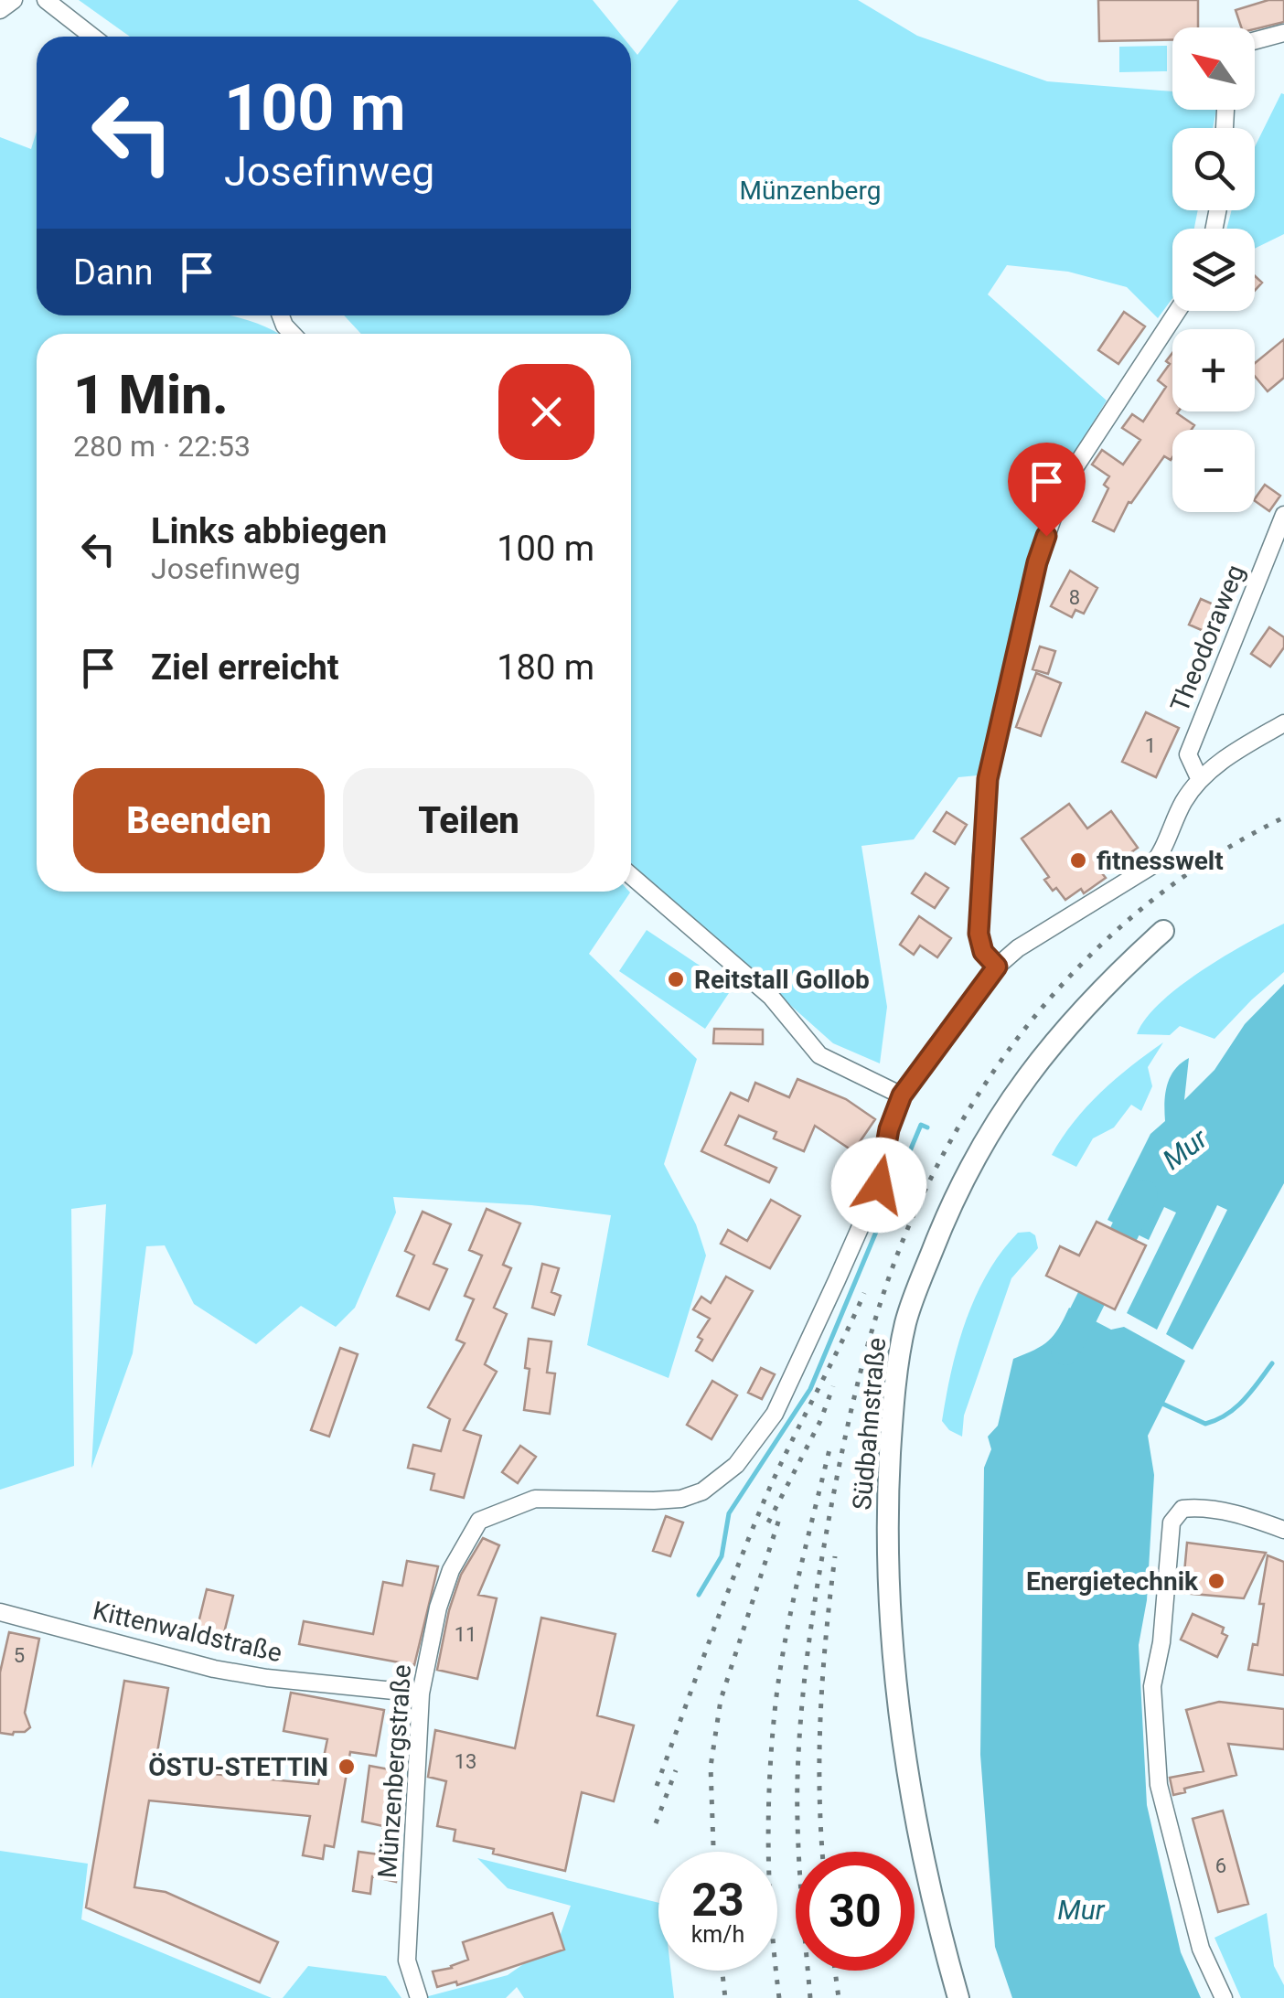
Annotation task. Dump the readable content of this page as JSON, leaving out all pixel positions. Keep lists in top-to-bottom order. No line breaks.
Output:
{"streets":{"main road":["Südbahnstraße"],"street":["Theodoraweg","Kittenwaldstraße","Münzenbergstraße"]},"crossings":[["Theodoraweg","Münzenbergstraße"],["Kittenwaldstraße","Münzenbergstraße"]],"water":["Mur"],"parks":["Münzenberg"],"places":["fitnesswelt","Reitstall Gollob","Energietechnik","ÖSTU-STETTIN"],"house_numbers":["8","1","11","5","13","6"],"north":"top left","page":{"map_buttons":["+","−"],"turn":["100 m","Josefinweg"],"then":"Dann","heading":["1 Min.","280 m · 22:53"],"list":[{"name":"Links abbiegen","note":"Josefinweg","value":"100 m"},{"name":"Ziel erreicht","value":"180 m"}],"buttons":["Beenden","Teilen"],"speed":"23 km/h","limit":"30"}}
